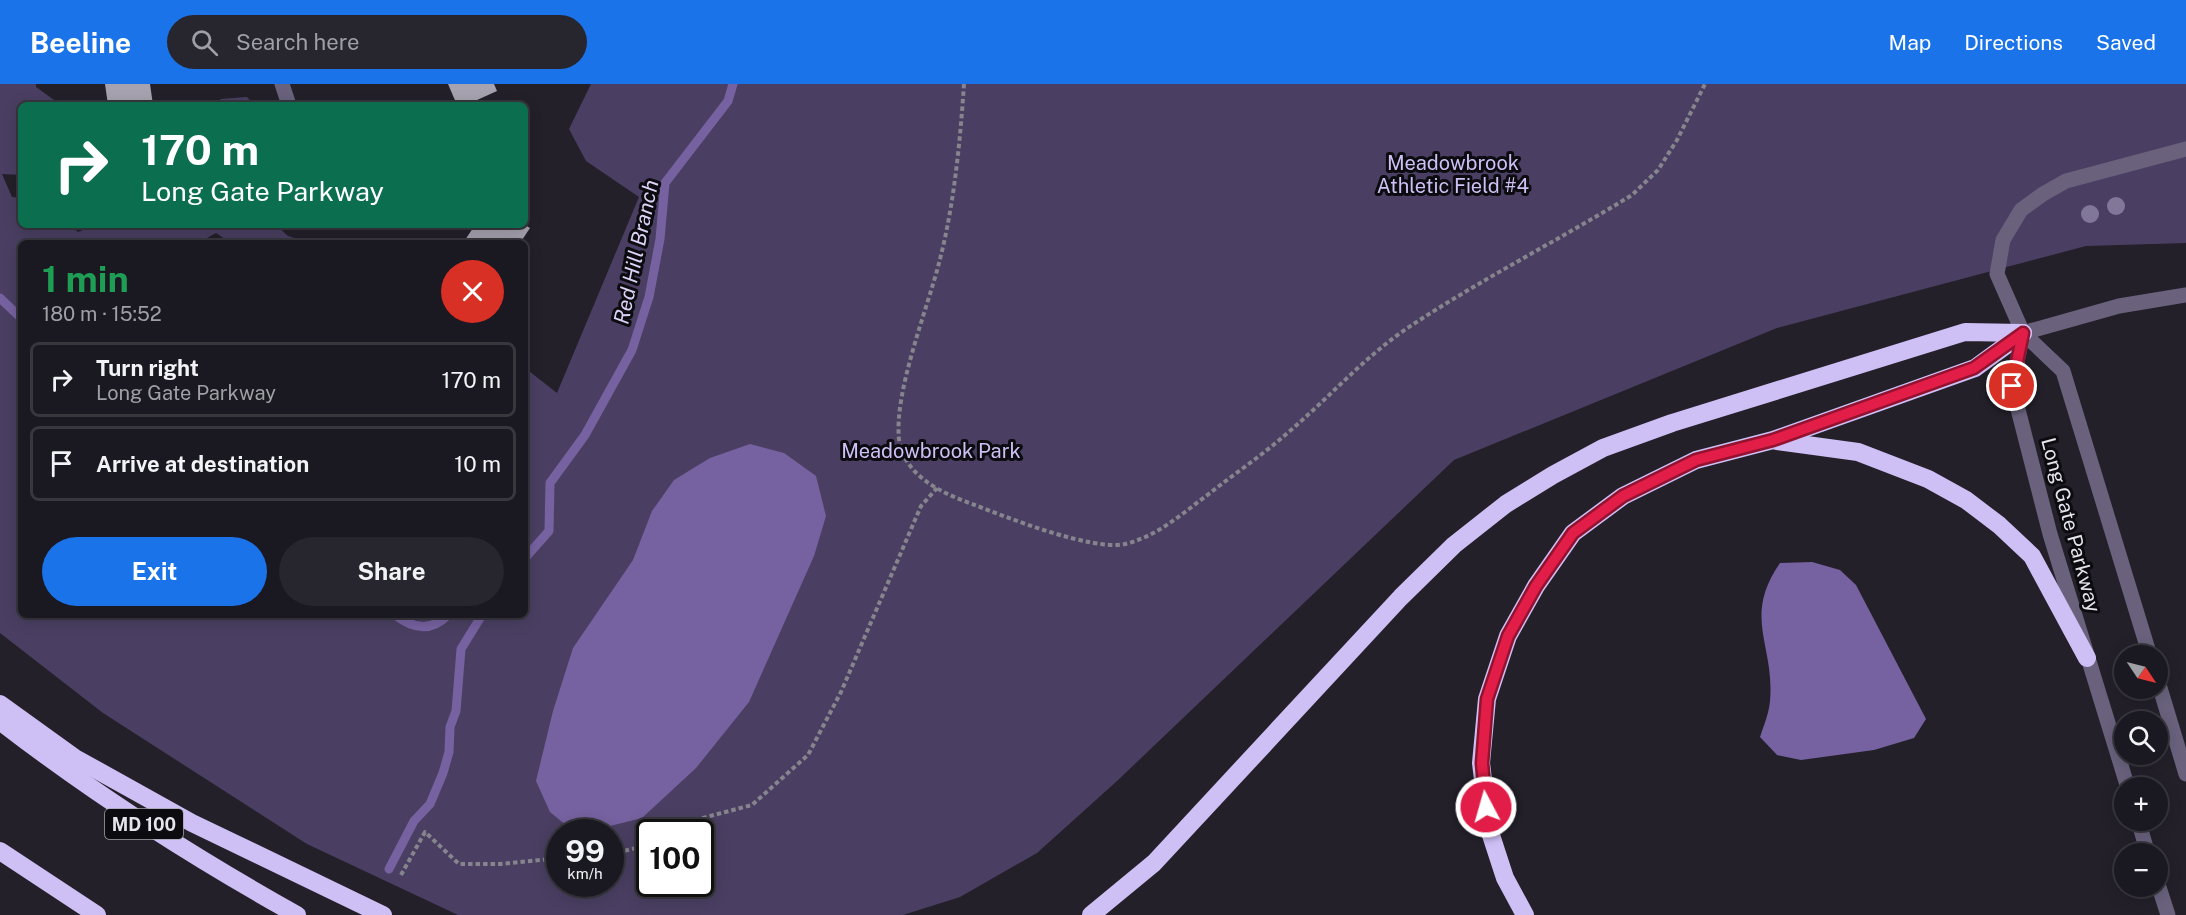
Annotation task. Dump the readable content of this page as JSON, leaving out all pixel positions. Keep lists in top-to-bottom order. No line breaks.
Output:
{"streets":{"highway":["MD 100"],"street":["Long Gate Parkway"]},"water":["Red Hill Branch"],"parks":["Meadowbrook Athletic Field #4","Meadowbrook Park"],"north":"bottom right","page":{"header":"Beeline","search":"Search here","nav":["Map","Directions","Saved"],"turn":["170 m","Long Gate Parkway"],"heading":["1 min","180 m · 15:52"],"list":[{"name":"Turn right","note":"Long Gate Parkway","value":"170 m"},{"name":"Arrive at destination","value":"10 m"}],"buttons":["Exit","Share"],"map_buttons":["+","−"],"speed":"99 km/h","limit":"100"}}
